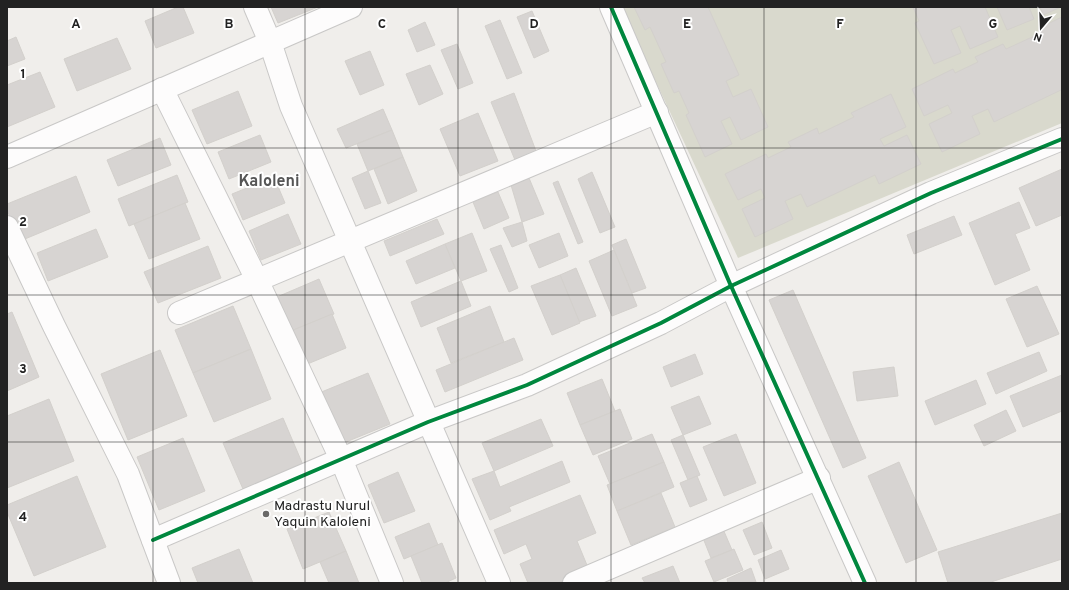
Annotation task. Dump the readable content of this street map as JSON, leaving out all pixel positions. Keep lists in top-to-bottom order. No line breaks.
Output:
{"districts":["Kaloleni"],"places":["Madrastu Nurul Yaquin Kaloleni"],"north":"bottom","grid":{"columns":["A","B","C","D","E","F","G"],"rows":["1","2","3","4"]}}
